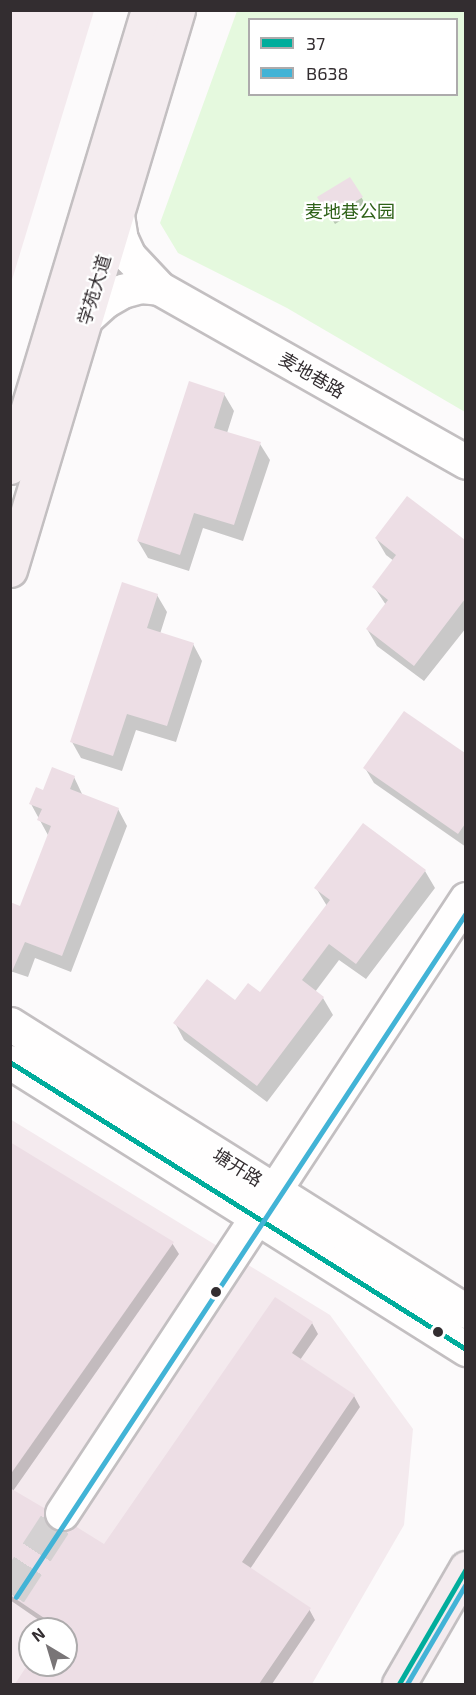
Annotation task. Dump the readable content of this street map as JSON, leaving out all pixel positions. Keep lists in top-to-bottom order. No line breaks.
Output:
{"streets":{"main road":["学苑大道"],"street":["麦地巷路","塘开路"]},"crossings":[["学苑大道","麦地巷路"]],"parks":["麦地巷公园"],"lines":["transit line B638","transit line 37"],"legend":["37","B638"],"north":"top left"}
